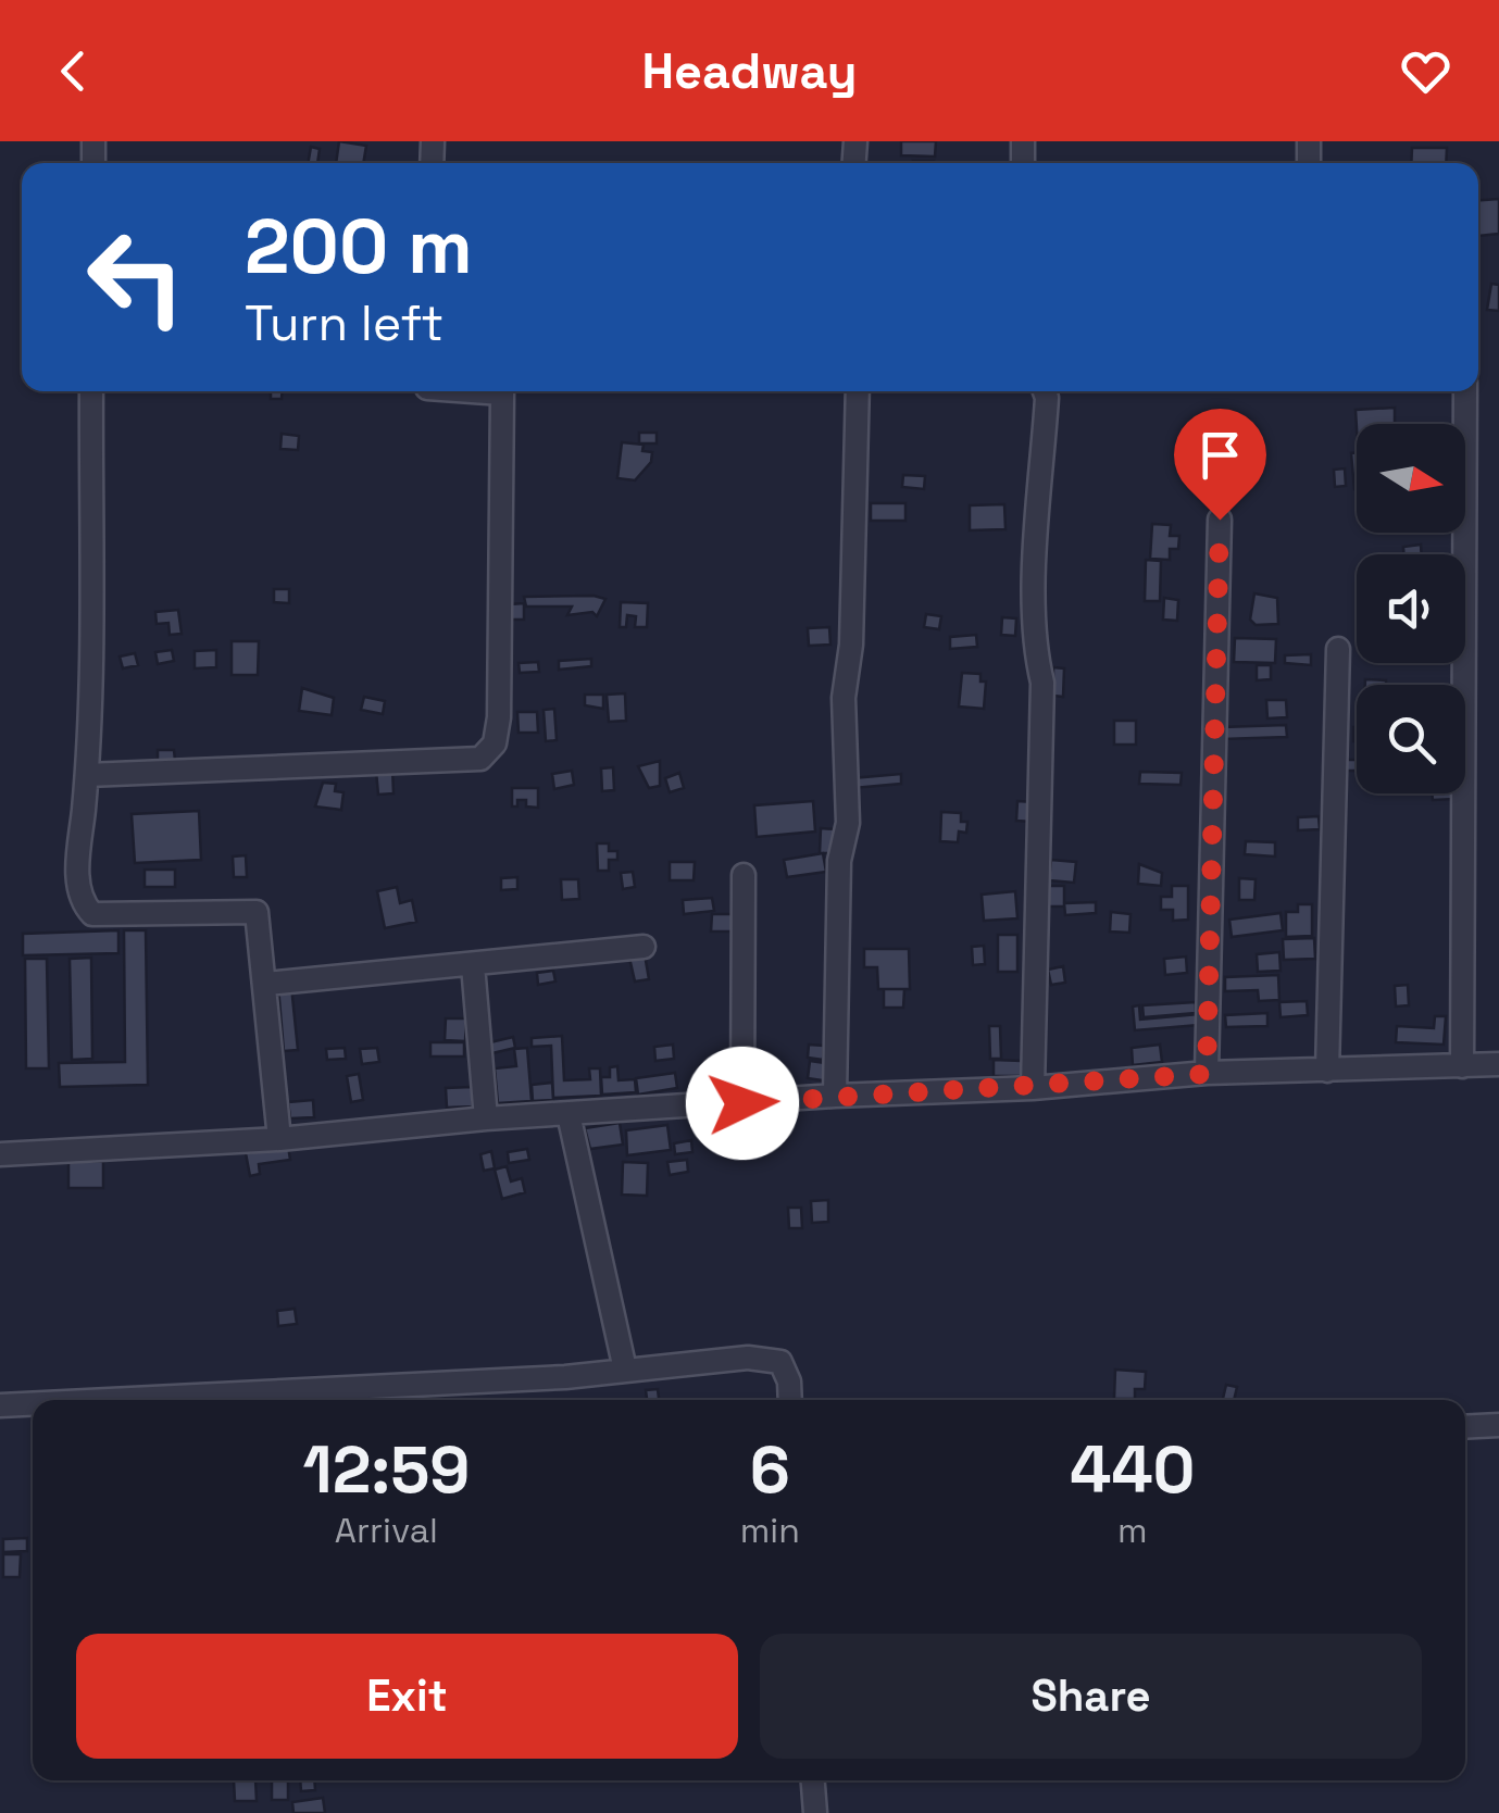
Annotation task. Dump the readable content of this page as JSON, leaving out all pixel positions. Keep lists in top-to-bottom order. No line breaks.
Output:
{"north":"right","page":{"header":"Headway","turn":["200 m","Turn left"],"eta":["12:59","Arrival","6","min","440","m"],"buttons":["Exit","Share"]}}
